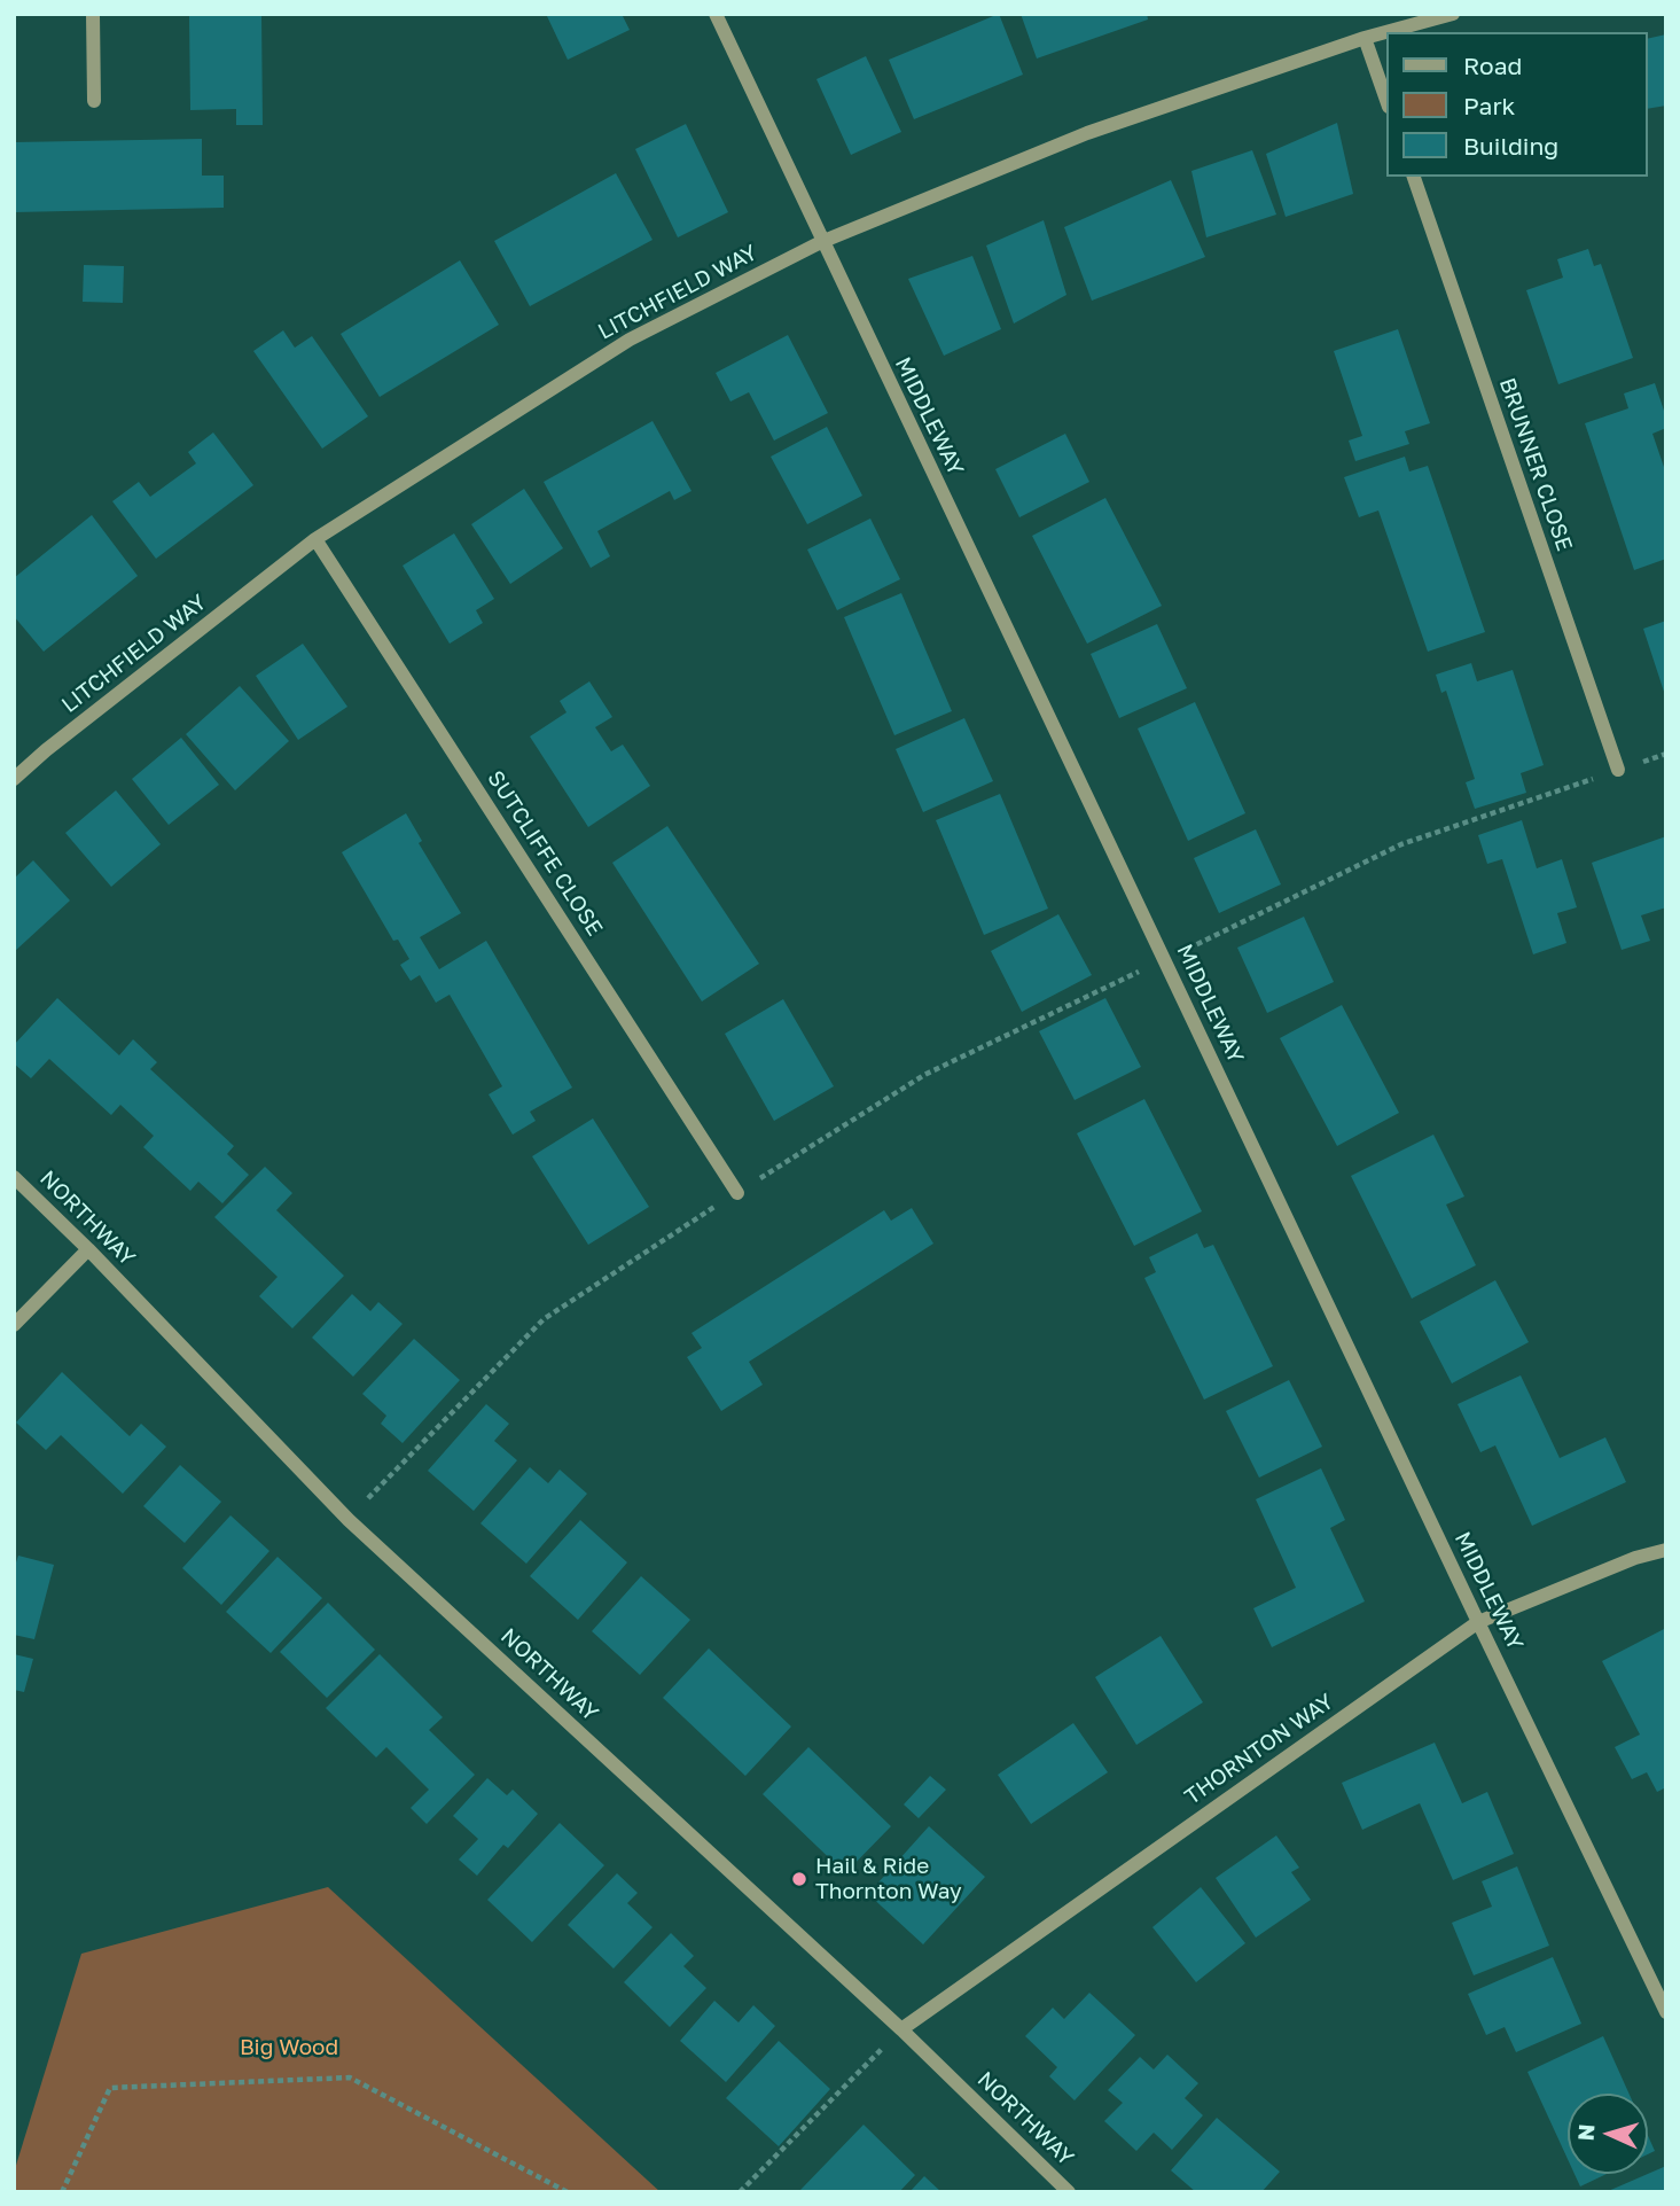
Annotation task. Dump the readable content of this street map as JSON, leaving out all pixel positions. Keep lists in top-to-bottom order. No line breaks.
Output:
{"streets":{"street":["LITCHFIELD WAY","MIDDLEWAY","BRUNNER CLOSE","SUTCLIFFE CLOSE","NORTHWAY","THORNTON WAY"]},"crossings":[["LITCHFIELD WAY","MIDDLEWAY"],["LITCHFIELD WAY","SUTCLIFFE CLOSE"],["MIDDLEWAY","THORNTON WAY"],["NORTHWAY","THORNTON WAY"]],"parks":["Big Wood"],"places":["Hail & Ride Thornton Way"],"legend":["Road","Park","Building"],"north":"left"}
